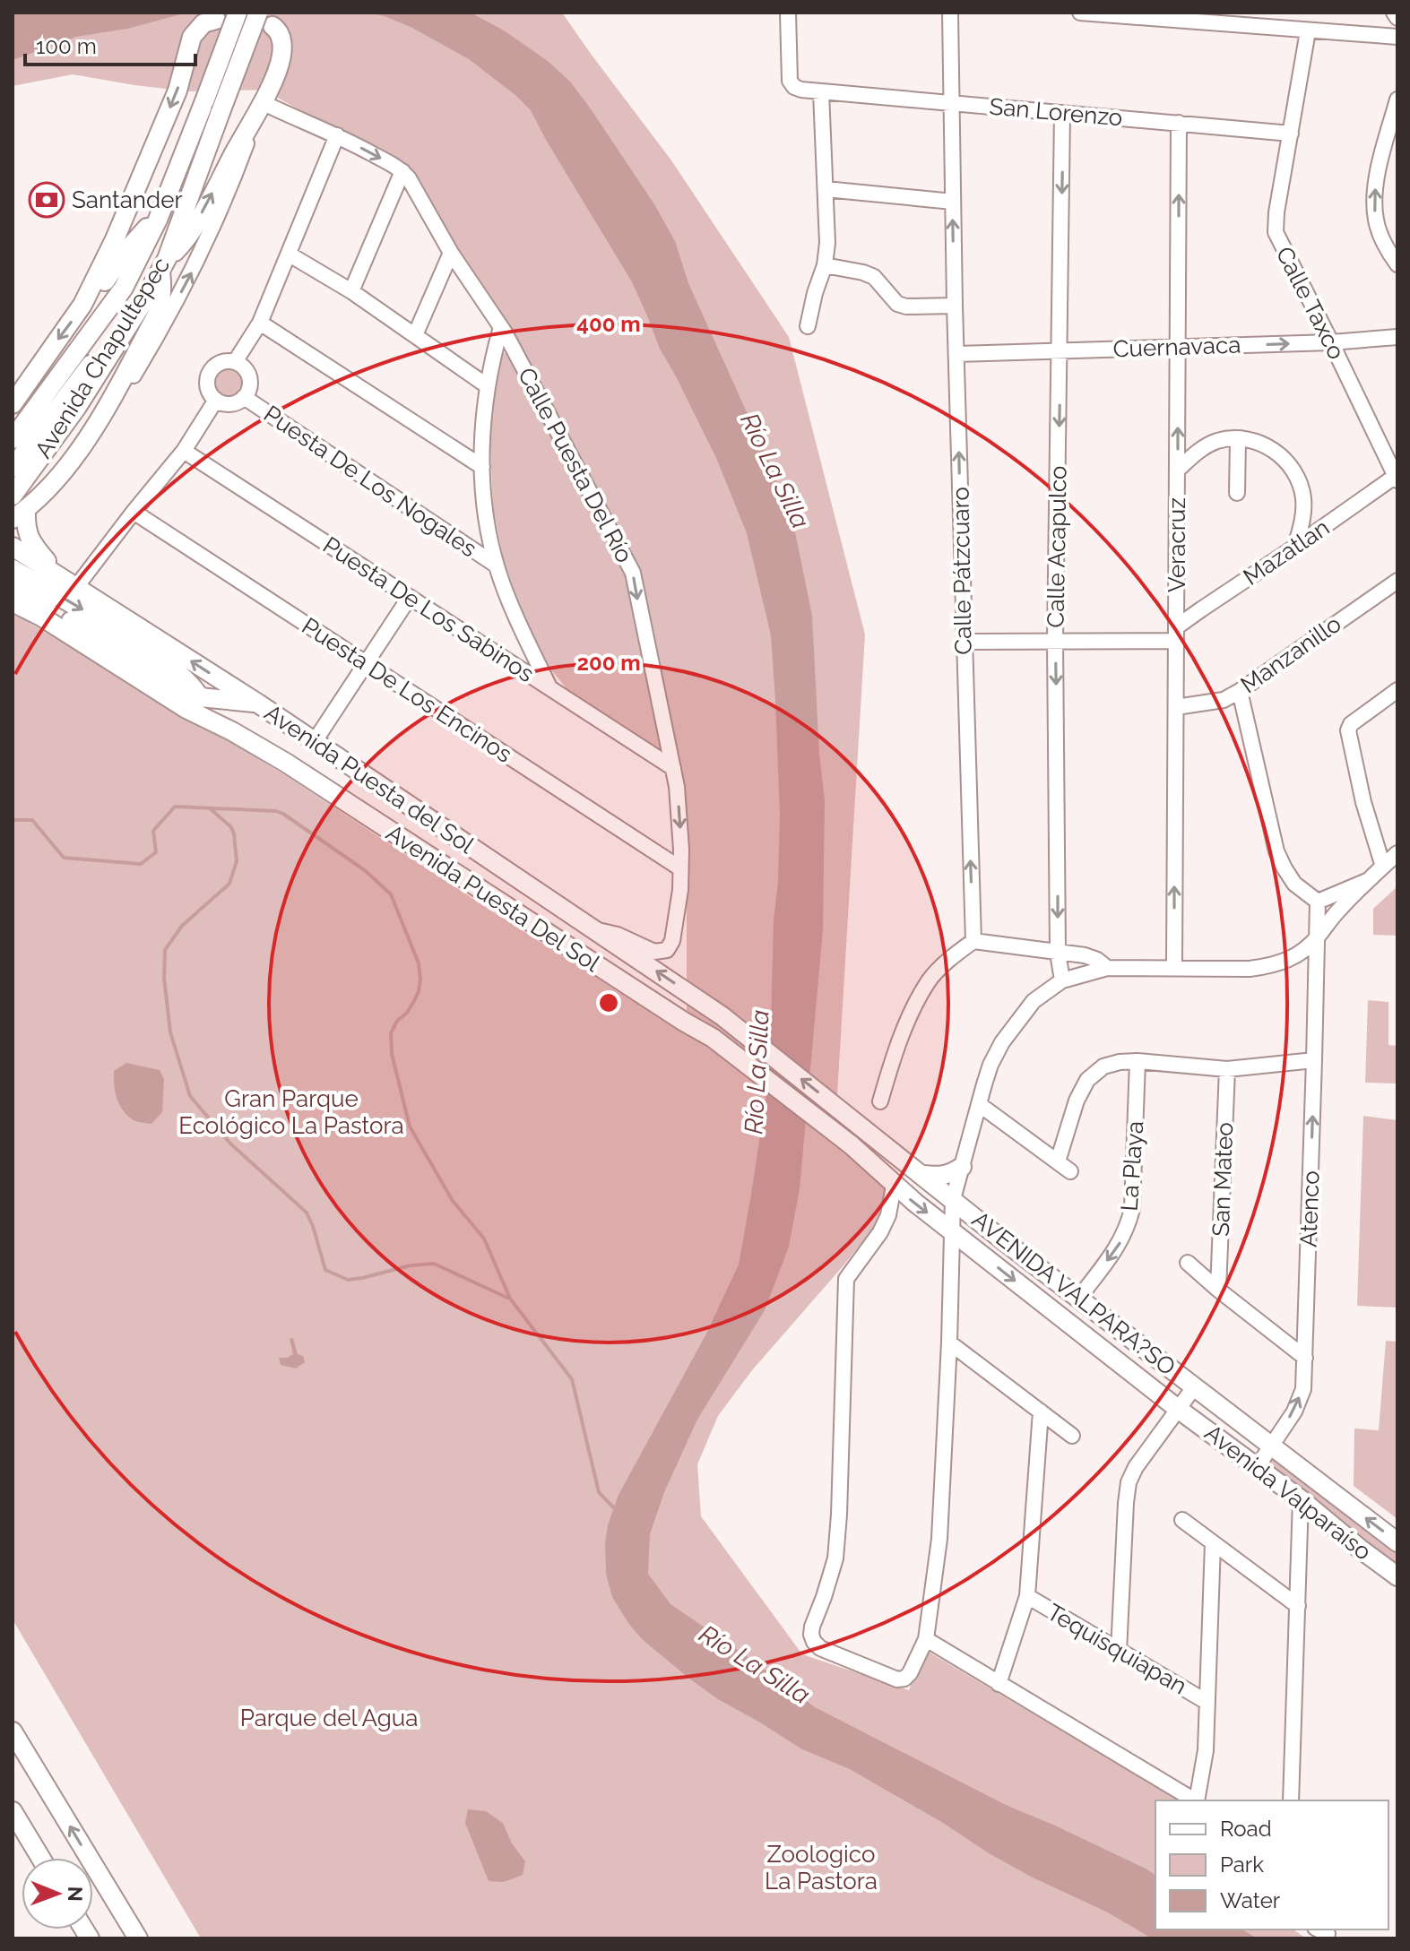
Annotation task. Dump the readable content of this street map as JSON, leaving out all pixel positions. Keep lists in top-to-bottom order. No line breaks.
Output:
{"streets":{"main road":["Avenida Chapultepec","Avenida Puesta del Sol","Avenida Puesta Del Sol","AVENIDA VALPARA?SO","Avenida Valparaíso"],"street":["San Lorenzo","Calle Taxco","Cuernavaca","Calle Puesta Del Río","Puesta De Los Nogales","Veracruz","Calle Acapulco","Mazatlan","Calle Pátzcuaro","Puesta De Los Sabinos","Manzanillo","Puesta De Los Encinos","La Playa","San Mateo","Atenco","Tequisquiapan"]},"crossings":[["San Lorenzo","Calle Taxco"],["San Lorenzo","Veracruz"],["San Lorenzo","Calle Acapulco"],["San Lorenzo","Calle Pátzcuaro"],["Calle Taxco","Cuernavaca"],["Calle Taxco","Mazatlan"],["Cuernavaca","Veracruz"],["Cuernavaca","Calle Acapulco"],["Cuernavaca","Calle Pátzcuaro"],["Calle Puesta Del Río","Puesta De Los Sabinos"],["Calle Puesta Del Río","Puesta De Los Encinos"],["Calle Puesta Del Río","Avenida Puesta del Sol"],["Veracruz","Mazatlan"],["Veracruz","Manzanillo"],["Avenida Puesta del Sol","Avenida Puesta Del Sol"],["Avenida Puesta Del Sol","AVENIDA VALPARA?SO"],["La Playa","AVENIDA VALPARA?SO"],["Atenco","Avenida Valparaíso"],["AVENIDA VALPARA?SO","Avenida Valparaíso"]],"one_way":["Calle Acapulco","Calle Pátzcuaro","La Playa","Atenco"],"water":["Río La Silla"],"parks":["Gran Parque Ecológico La Pastora","Parque del Agua","Zoologico La Pastora"],"places":{"bank":["Santander"]},"legend":["Road","Park","Water"],"scale_bar":"100 m","north":"right","rings":["400 m","200 m"]}
